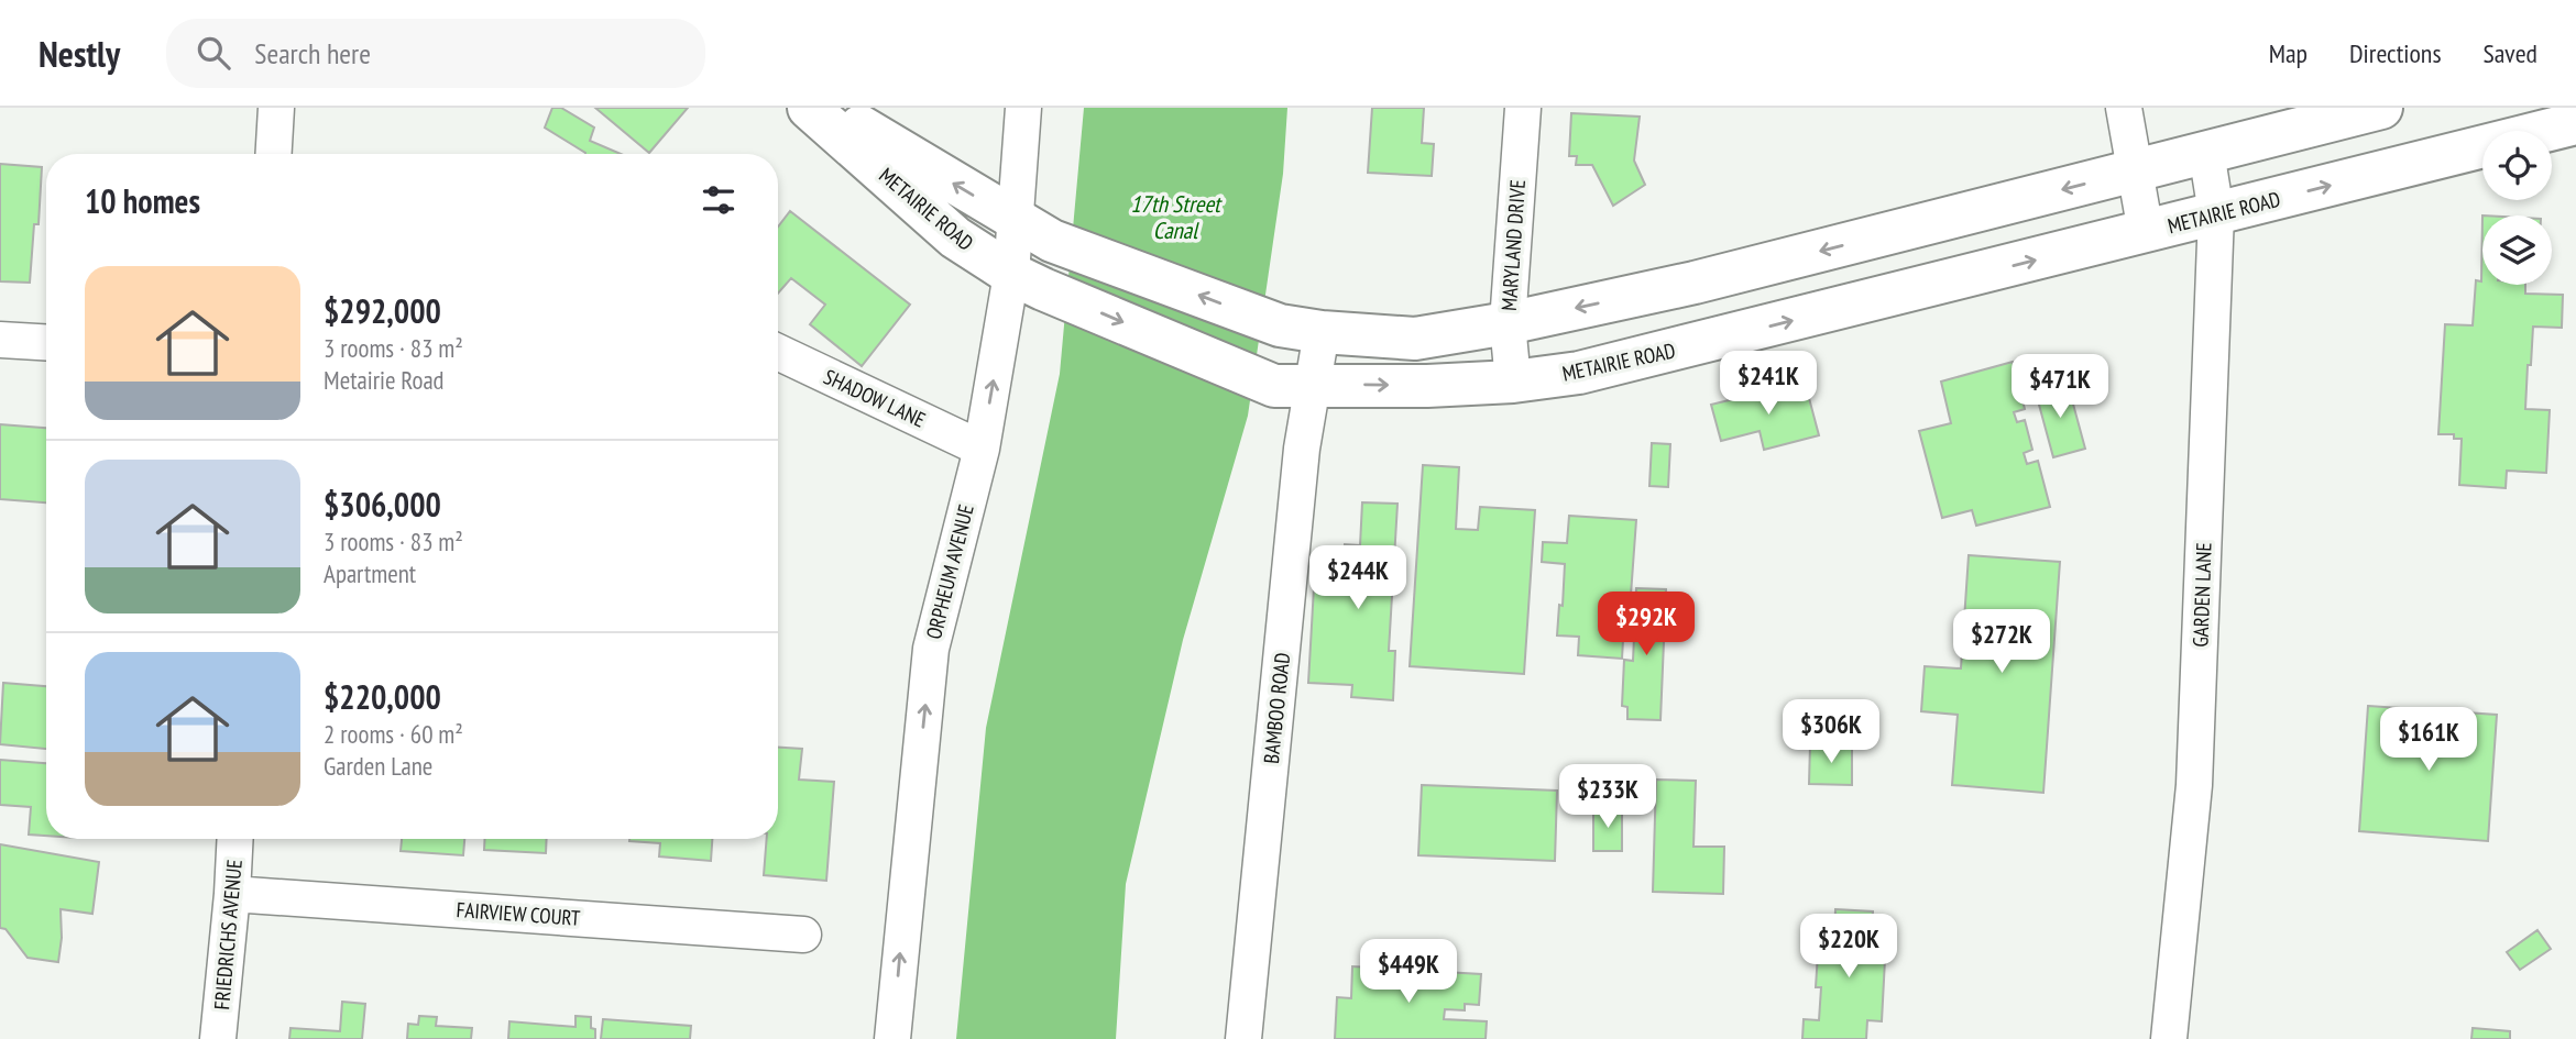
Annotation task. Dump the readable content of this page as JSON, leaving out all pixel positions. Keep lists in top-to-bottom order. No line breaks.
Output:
{"streets":{"main road":["METAIRIE ROAD"],"street":["MARYLAND DRIVE","SHADOW LANE","ORPHEUM AVENUE","GARDEN LANE","BAMBOO ROAD","FAIRVIEW COURT","FRIEDRICHS AVENUE"]},"crossings":[["METAIRIE ROAD","MARYLAND DRIVE"],["METAIRIE ROAD","ORPHEUM AVENUE"],["METAIRIE ROAD","GARDEN LANE"],["METAIRIE ROAD","BAMBOO ROAD"],["SHADOW LANE","ORPHEUM AVENUE"],["FAIRVIEW COURT","FRIEDRICHS AVENUE"]],"one_way":["ORPHEUM AVENUE"],"water":["17th Street Canal"],"page":{"header":"Nestly","search":"Search here","nav":["Map","Directions","Saved"],"heading":"10 homes","list":[{"name":"$292,000","note":"3 rooms · 83 m² · Metairie Road"},{"name":"$306,000","note":"3 rooms · 83 m² · Apartment"},{"name":"$220,000","note":"2 rooms · 60 m² · Garden Lane"}],"price":["$241K","$471K","$244K","$292K","$272K","$306K","$161K","$233K","$220K","$449K"]}}
